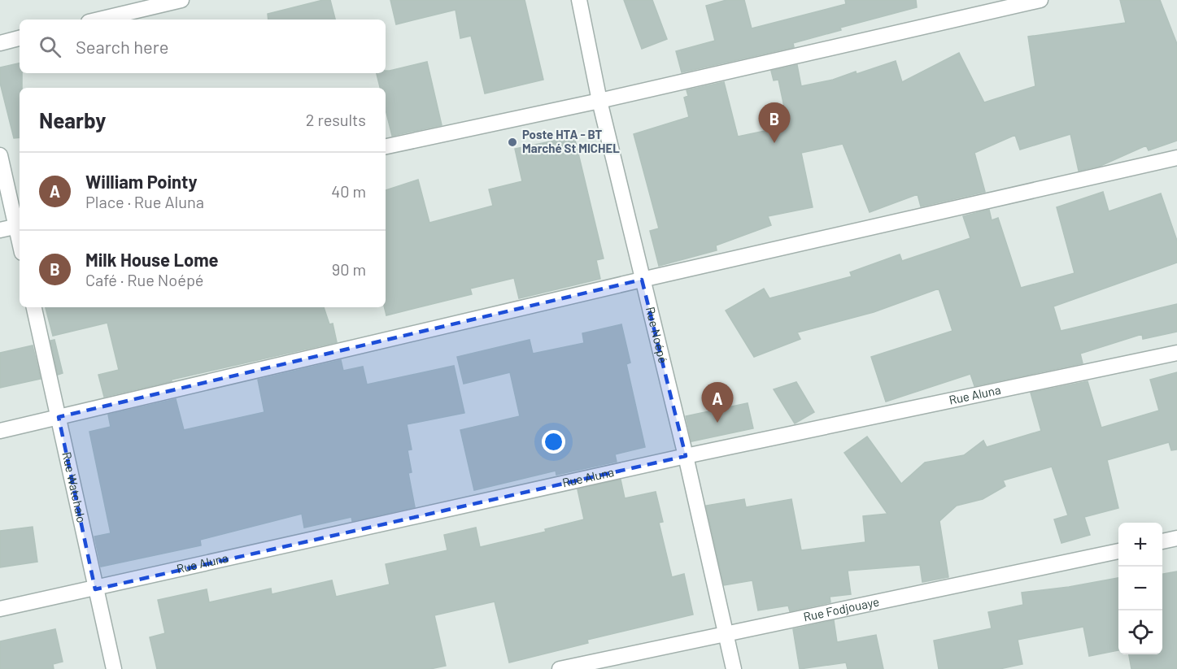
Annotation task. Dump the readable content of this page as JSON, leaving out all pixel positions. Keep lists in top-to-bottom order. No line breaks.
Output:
{"streets":{"street":["Rue Noépé","Rue Aluna","Rue Watchalo","Rue Fodjouaye"]},"crossings":[["Rue Noépé","Rue Aluna"],["Rue Noépé","Rue Fodjouaye"],["Rue Aluna","Rue Watchalo"]],"places":["Poste HTA - BT Marché St MICHEL"],"page":{"search":"Search here","heading":["Nearby","2 results"],"pins":["B","A"],"list":[{"mark":"A","name":"William Pointy","note":"Place · Rue Aluna","value":"40 m"},{"mark":"B","name":"Milk House Lome","note":"Café · Rue Noépé","value":"90 m"}],"map_buttons":["+","−"]}}
